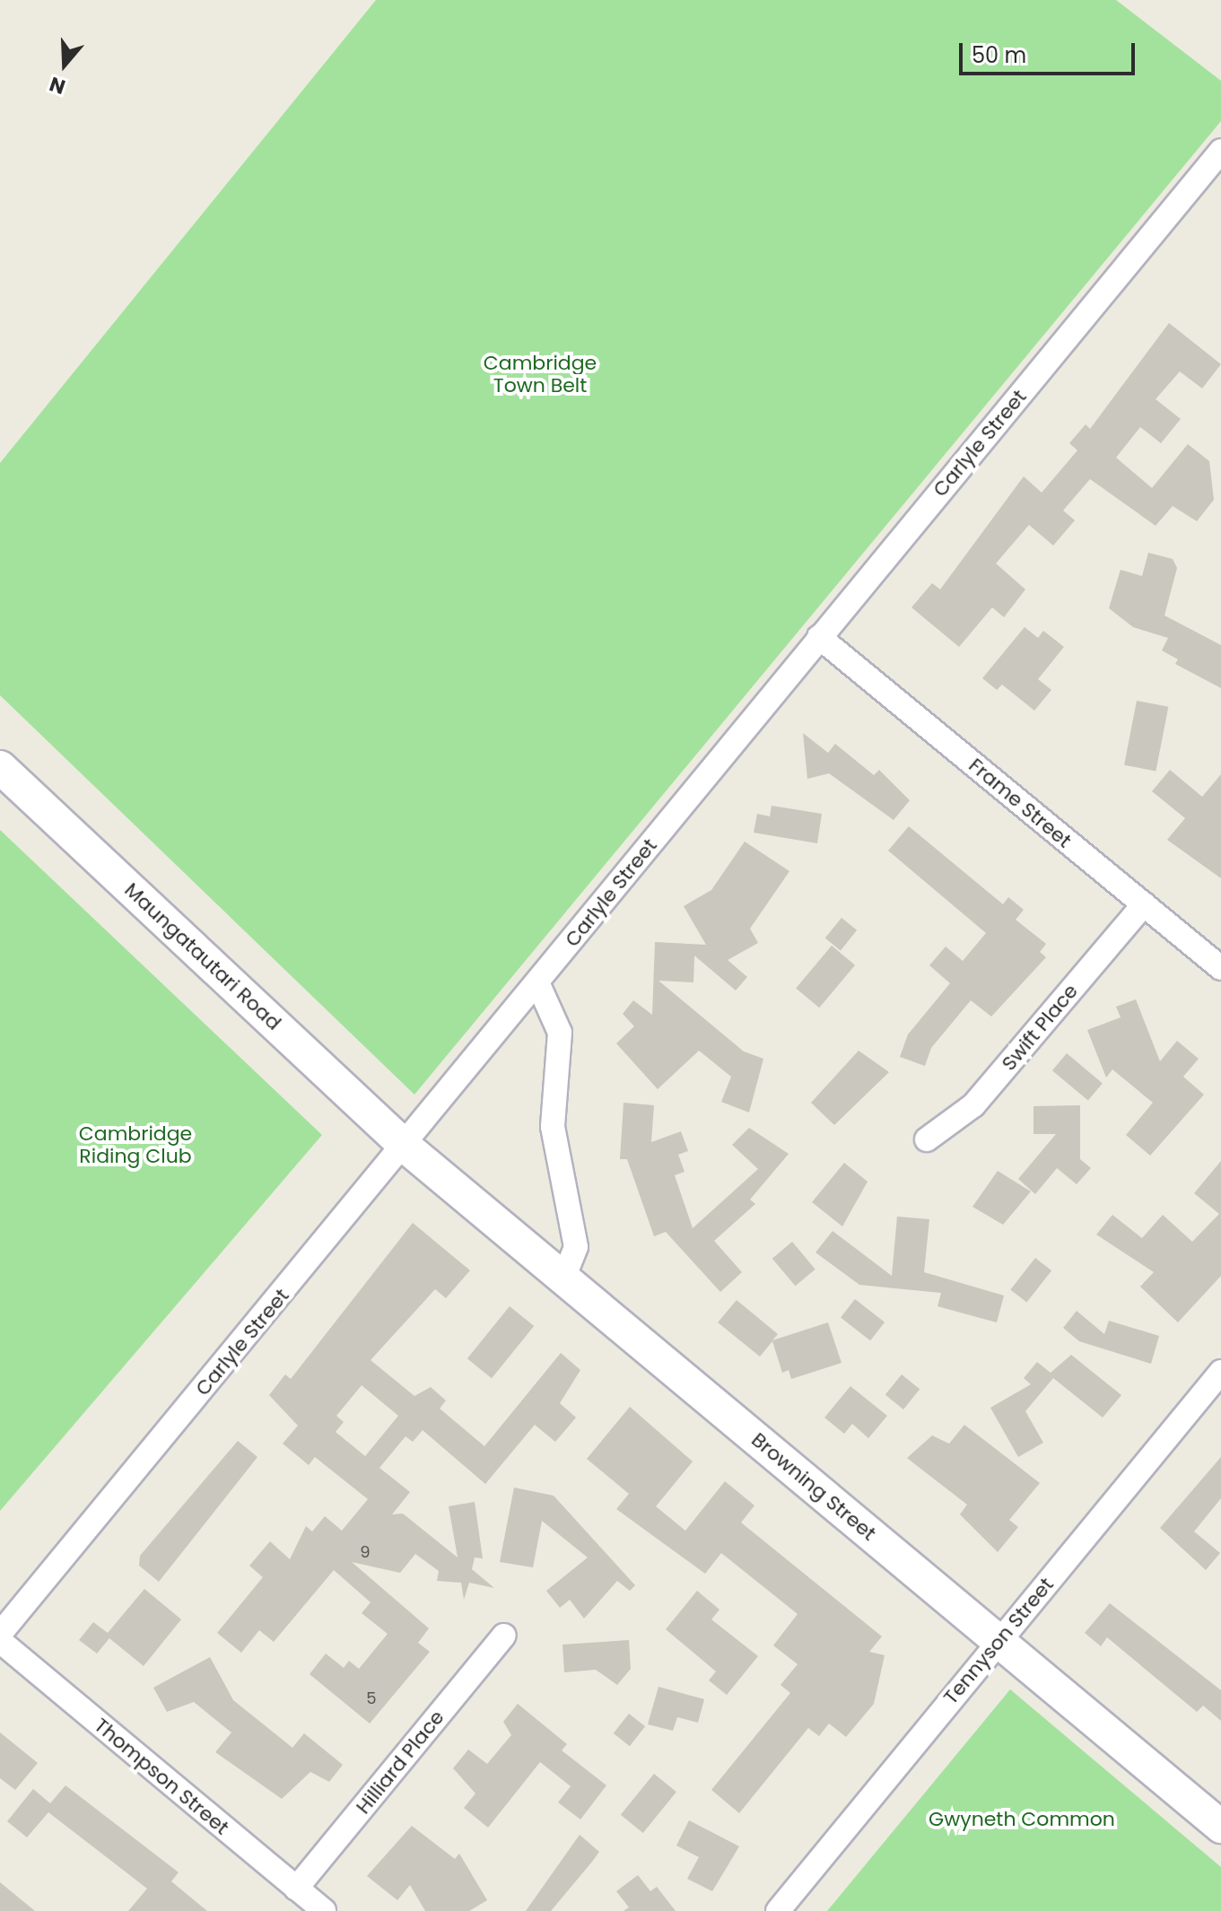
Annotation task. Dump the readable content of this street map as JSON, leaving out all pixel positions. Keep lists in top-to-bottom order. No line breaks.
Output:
{"streets":{"street":["Carlyle Street","Frame Street","Maungatautari Road","Swift Place","Browning Street","Tennyson Street","Hilliard Place","Thompson Street"]},"crossings":[["Carlyle Street","Frame Street"],["Carlyle Street","Maungatautari Road"],["Carlyle Street","Browning Street"],["Frame Street","Swift Place"],["Maungatautari Road","Browning Street"],["Browning Street","Tennyson Street"],["Hilliard Place","Thompson Street"]],"parks":["Cambridge Town Belt","Cambridge Riding Club","Gwyneth Common"],"house_numbers":["9","5"],"scale_bar":"50 m","north":"bottom"}
